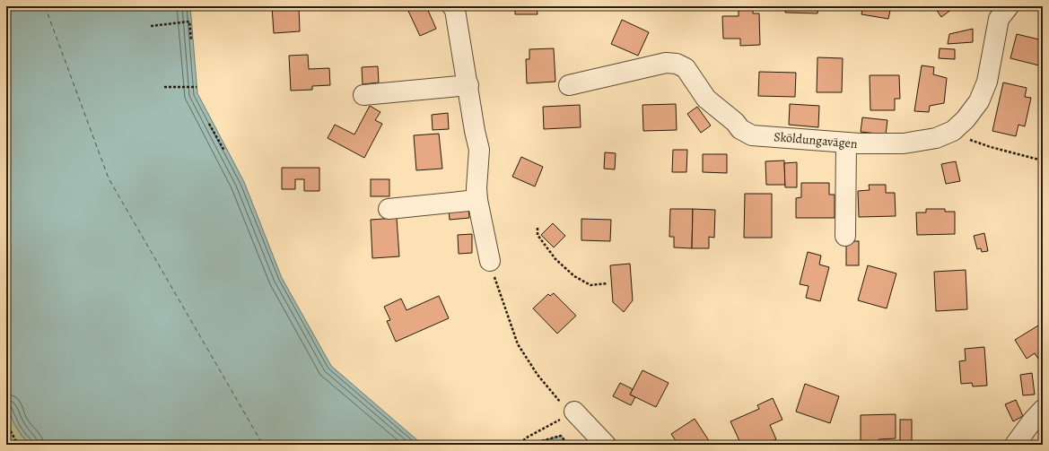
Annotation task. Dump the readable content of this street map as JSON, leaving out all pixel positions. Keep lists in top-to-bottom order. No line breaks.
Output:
{"streets":{"street":["Sköldungavägen"]}}
